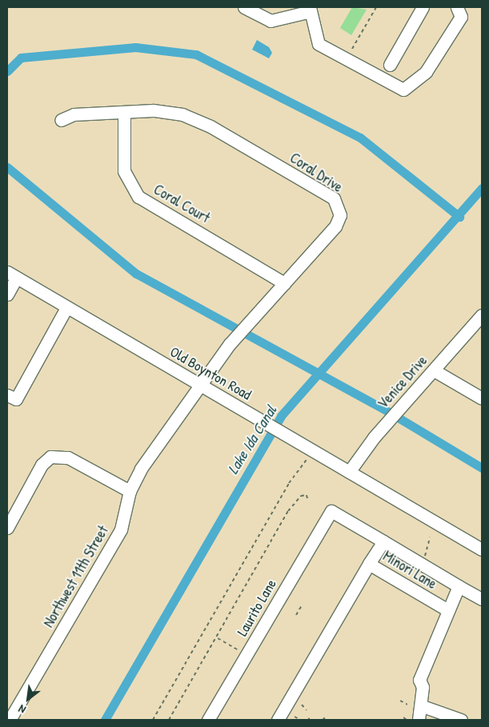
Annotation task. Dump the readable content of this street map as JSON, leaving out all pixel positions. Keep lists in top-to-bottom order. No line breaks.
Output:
{"streets":{"street":["Coral Drive","Coral Court","Old Boynton Road","Venice Drive","Minori Lane","Northwest 11th Street","Laurito Lane"]},"crossings":[["Coral Drive","Coral Court"],["Coral Drive","Old Boynton Road"],["Coral Drive","Northwest 11th Street"],["Old Boynton Road","Venice Drive"],["Old Boynton Road","Northwest 11th Street"],["Minori Lane","Laurito Lane"]],"water":["Lake Ida Canal"],"north":"bottom left"}
